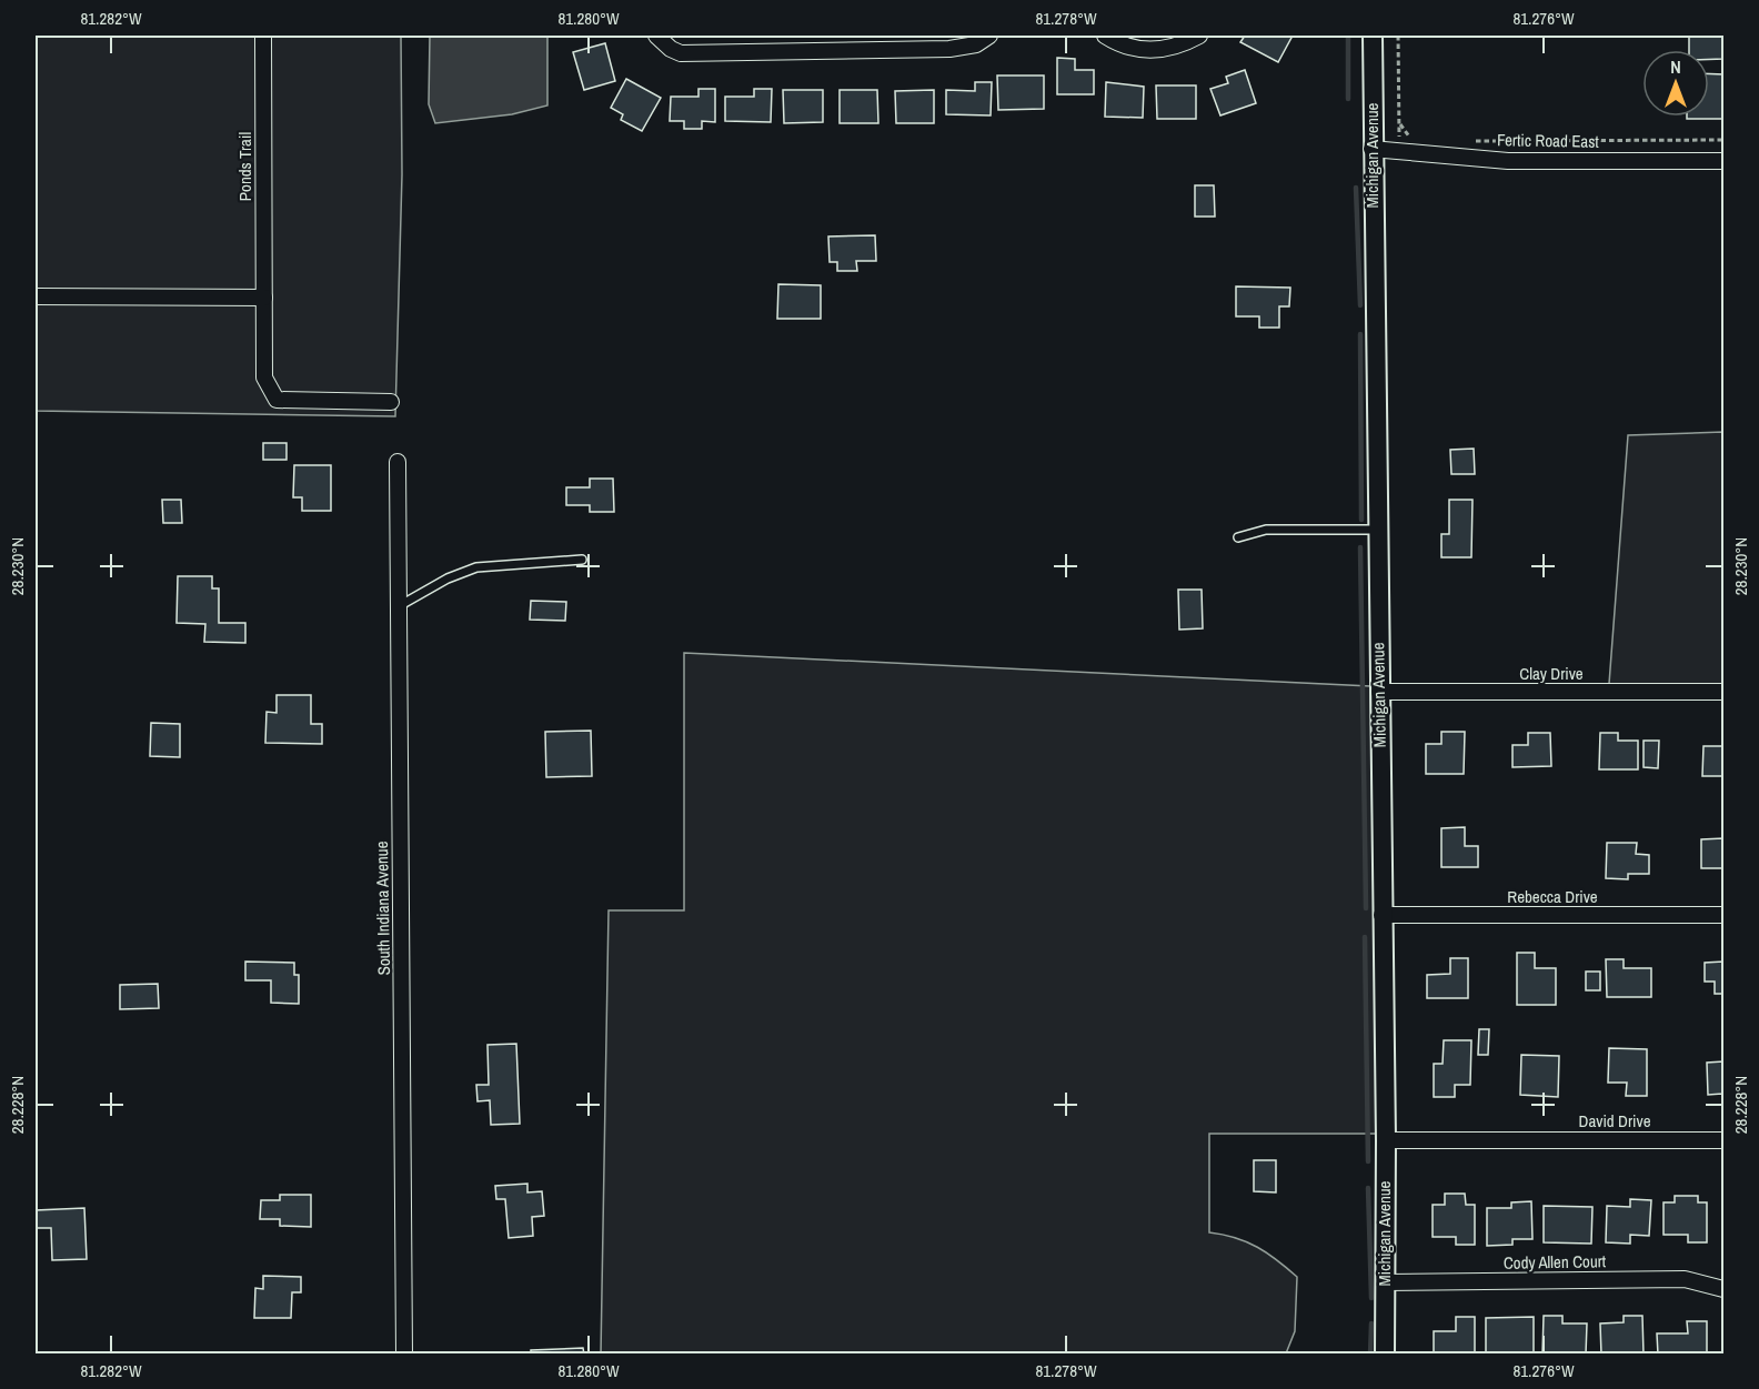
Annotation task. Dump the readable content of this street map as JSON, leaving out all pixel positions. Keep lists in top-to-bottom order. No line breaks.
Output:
{"streets":{"street":["Fertic Road East","Michigan Avenue","Ponds Trail","Clay Drive","Rebecca Drive","South Indiana Avenue","David Drive","Cody Allen Court"]},"crossings":[["Fertic Road East","Michigan Avenue"],["Michigan Avenue","Clay Drive"],["Michigan Avenue","Rebecca Drive"],["Michigan Avenue","David Drive"],["Michigan Avenue","Cody Allen Court"]],"north":"top","coordinates":["81.282°W","81.280°W","81.278°W","81.276°W","28.230°N","28.228°N"]}
